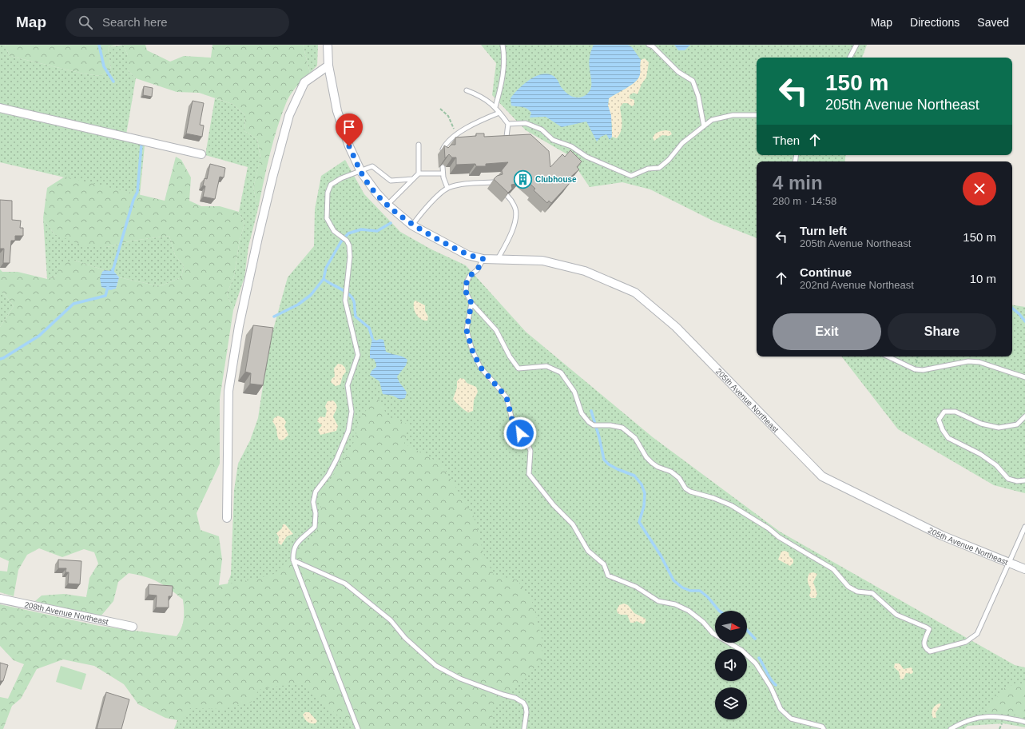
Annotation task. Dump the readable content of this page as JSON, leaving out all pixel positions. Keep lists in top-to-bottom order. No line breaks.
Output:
{"streets":{"street":["205th Avenue Northeast","208th Avenue Northeast"]},"places":{"building":["Clubhouse"]},"north":"right","page":{"header":"Map","search":"Search here","nav":["Map","Directions","Saved"],"turn":["150 m","205th Avenue Northeast"],"then":"Then","heading":["4 min","280 m · 14:58"],"list":[{"name":"Turn left","note":"205th Avenue Northeast","value":"150 m"},{"name":"Continue","note":"202nd Avenue Northeast","value":"10 m"}],"buttons":["Exit","Share"]}}
